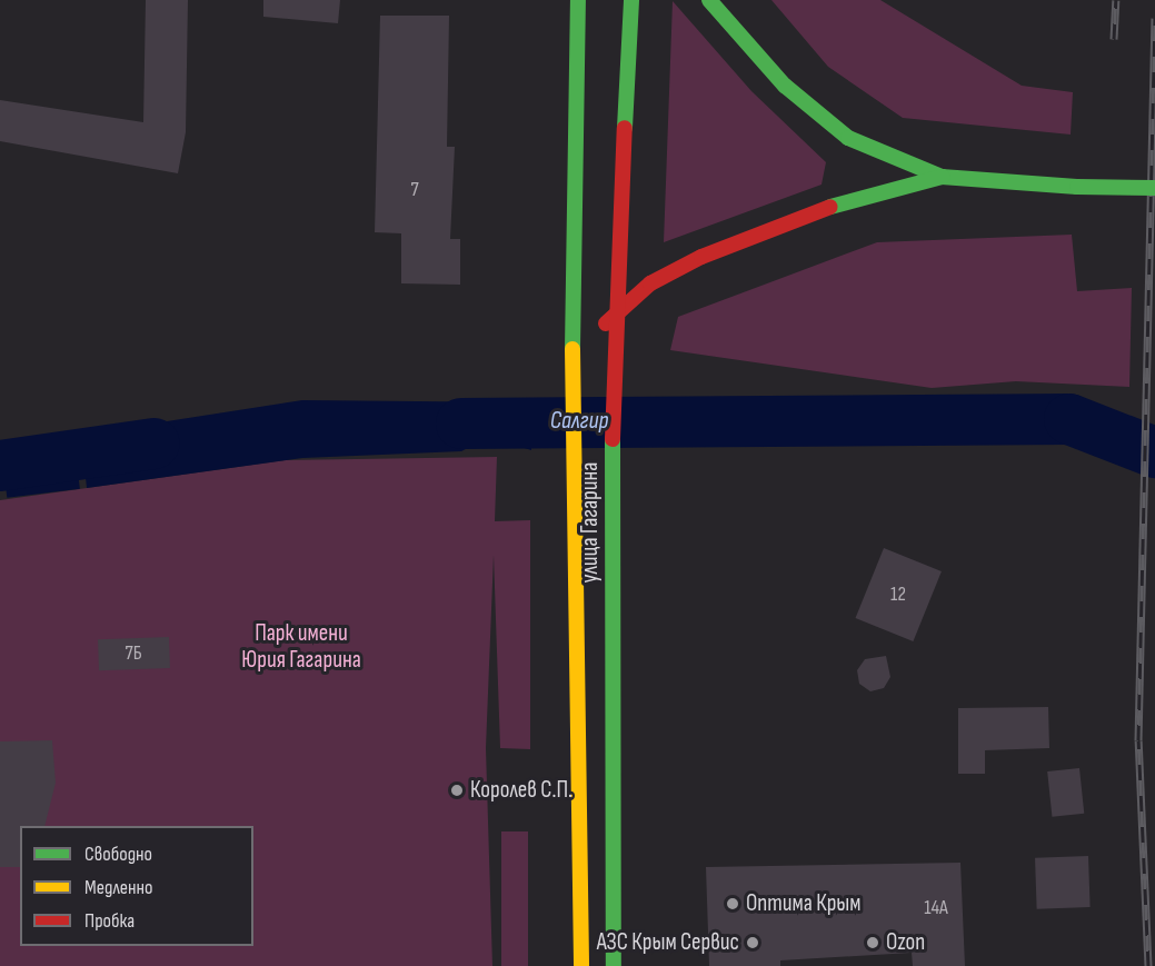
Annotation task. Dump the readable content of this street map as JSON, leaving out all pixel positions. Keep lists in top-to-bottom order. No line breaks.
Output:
{"streets":{"main road":["улица Гагарина"]},"water":["Салгир"],"parks":["Парк имени Юрия Гагарина"],"places":["Королев С.П.","Оптима Крым","АЗС Крым Сервис","Ozon"],"house_numbers":["7","12","7Б","14А"],"legend":["Свободно","Медленно","Пробка"]}
